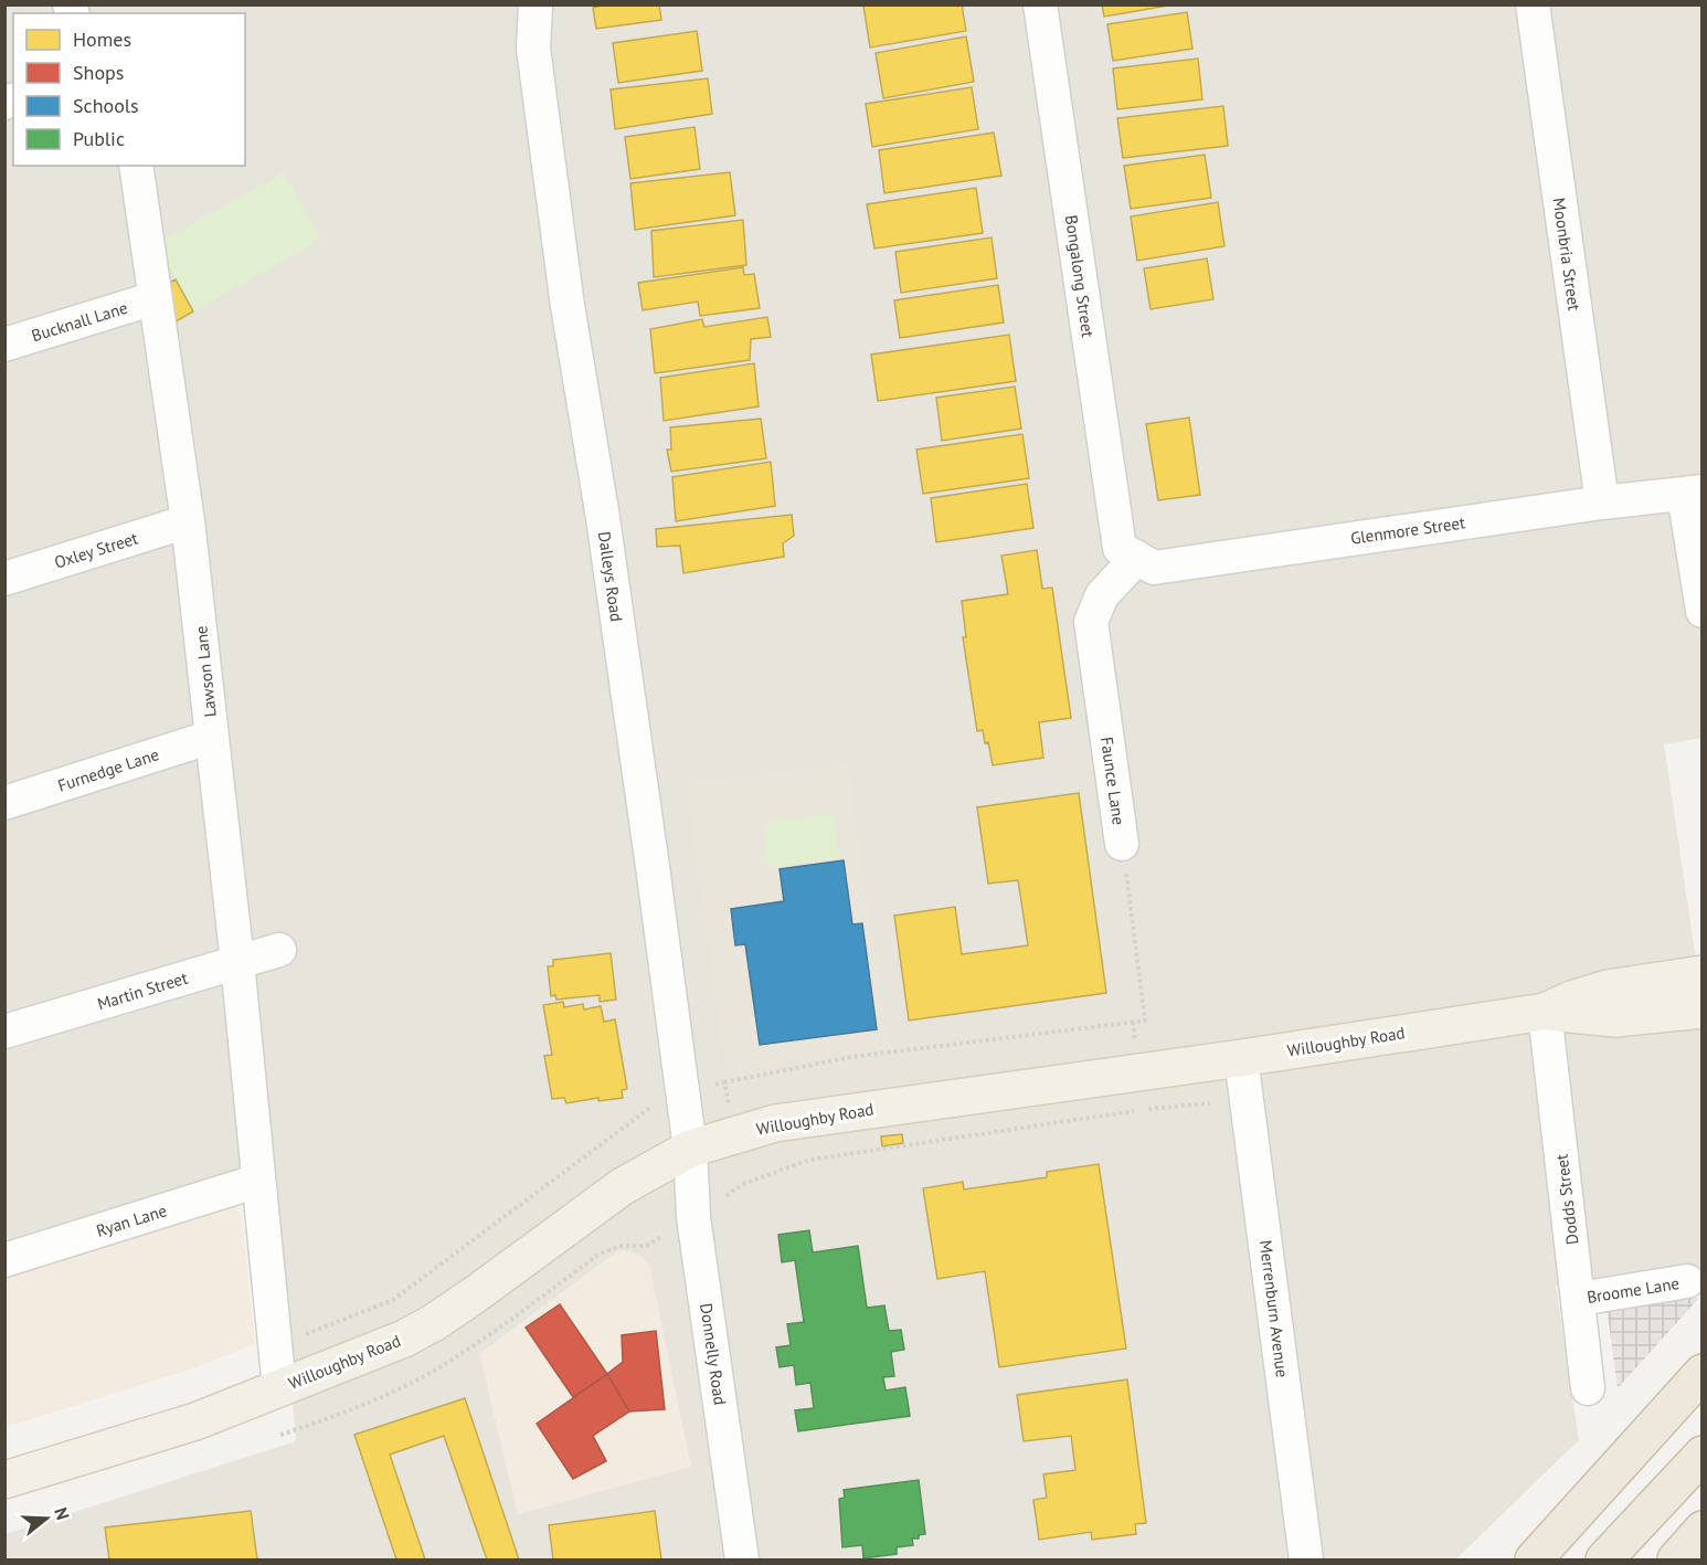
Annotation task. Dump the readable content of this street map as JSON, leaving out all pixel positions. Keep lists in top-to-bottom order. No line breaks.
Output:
{"streets":{"main road":["Willoughby Road"],"street":["Moonbria Street","Bongalong Street","Bucknall Lane","Glenmore Street","Oxley Street","Dalleys Road","Lawson Lane","Furnedge Lane","Faunce Lane","Martin Street","Dodds Street","Ryan Lane","Broome Lane","Merrenburn Avenue","Donnelly Road"]},"crossings":[["Moonbria Street","Glenmore Street"],["Bongalong Street","Glenmore Street"],["Bongalong Street","Faunce Lane"],["Bucknall Lane","Lawson Lane"],["Glenmore Street","Faunce Lane"],["Oxley Street","Lawson Lane"],["Dalleys Road","Willoughby Road"],["Dalleys Road","Donnelly Road"],["Lawson Lane","Furnedge Lane"],["Lawson Lane","Martin Street"],["Lawson Lane","Willoughby Road"],["Lawson Lane","Ryan Lane"],["Willoughby Road","Dodds Street"],["Willoughby Road","Merrenburn Avenue"],["Willoughby Road","Donnelly Road"],["Dodds Street","Broome Lane"]],"legend":["Homes","Shops","Schools","Public"],"north":"right"}
